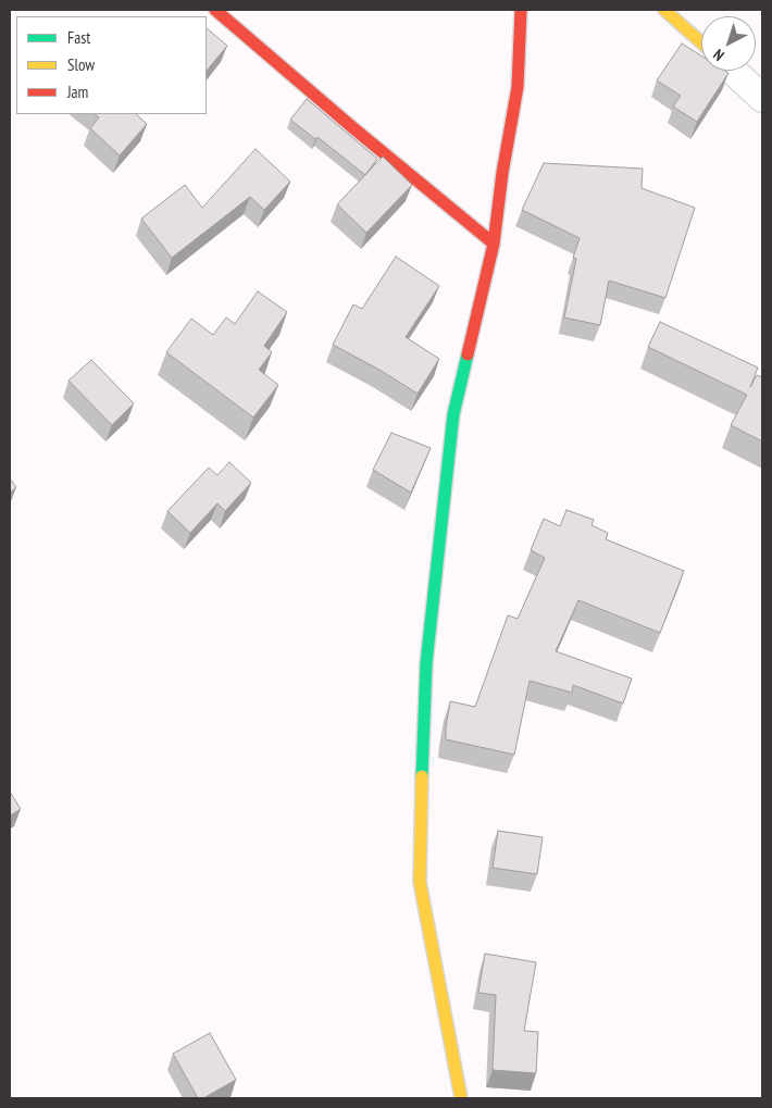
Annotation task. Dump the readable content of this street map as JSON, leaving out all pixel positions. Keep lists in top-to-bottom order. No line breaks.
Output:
{"legend":["Fast","Slow","Jam"],"north":"bottom left"}
